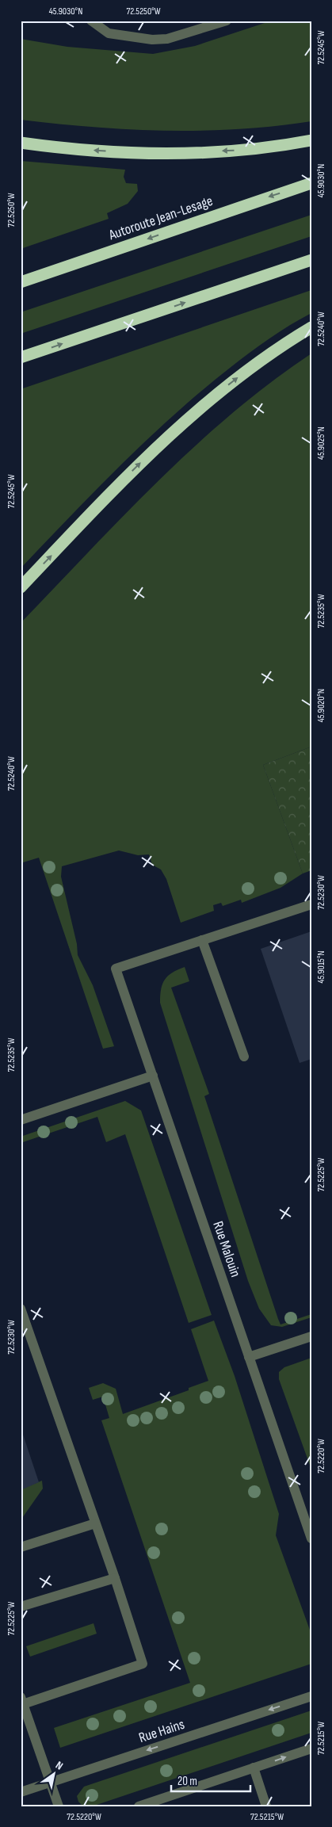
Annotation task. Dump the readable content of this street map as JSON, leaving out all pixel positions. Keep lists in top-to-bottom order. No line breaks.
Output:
{"streets":{"highway":["Autoroute Jean-Lesage"],"street":["Rue Malouin","Rue Hains"]},"scale_bar":"20 m","north":"top right","coordinates":["45.9030°N","72.5250°W","72.5245°W","72.5240°W","45.9025°N","72.5235°W","45.9020°N","72.5230°W","45.9015°N","72.5225°W","72.5220°W","72.5215°W"]}
